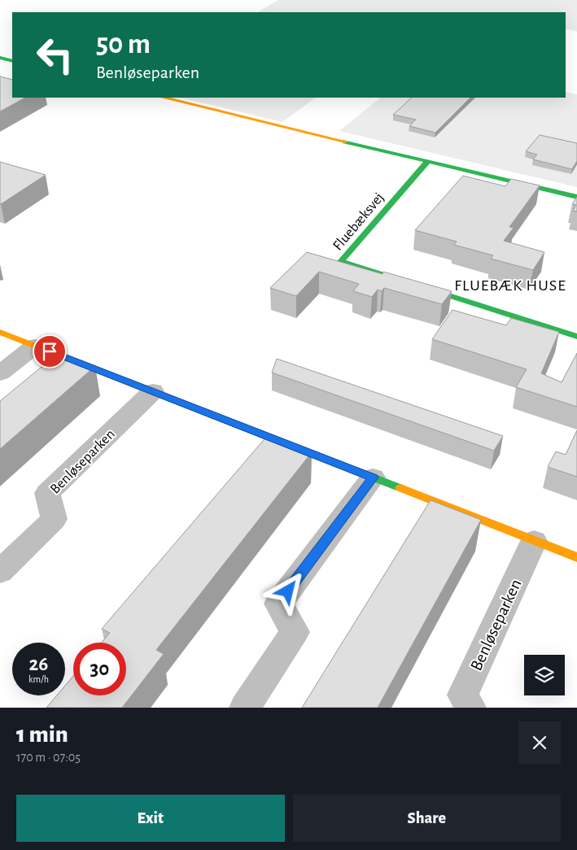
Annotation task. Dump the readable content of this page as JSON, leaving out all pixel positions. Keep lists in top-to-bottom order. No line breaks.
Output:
{"streets":{"street":["Fluebæksvej","Benløseparken"]},"districts":["FLUEBÆK HUSE"],"page":{"turn":["50 m","Benløseparken"],"speed":"26 km/h","limit":"30","heading":["1 min","170 m · 07:05"],"buttons":["Exit","Share"]}}
